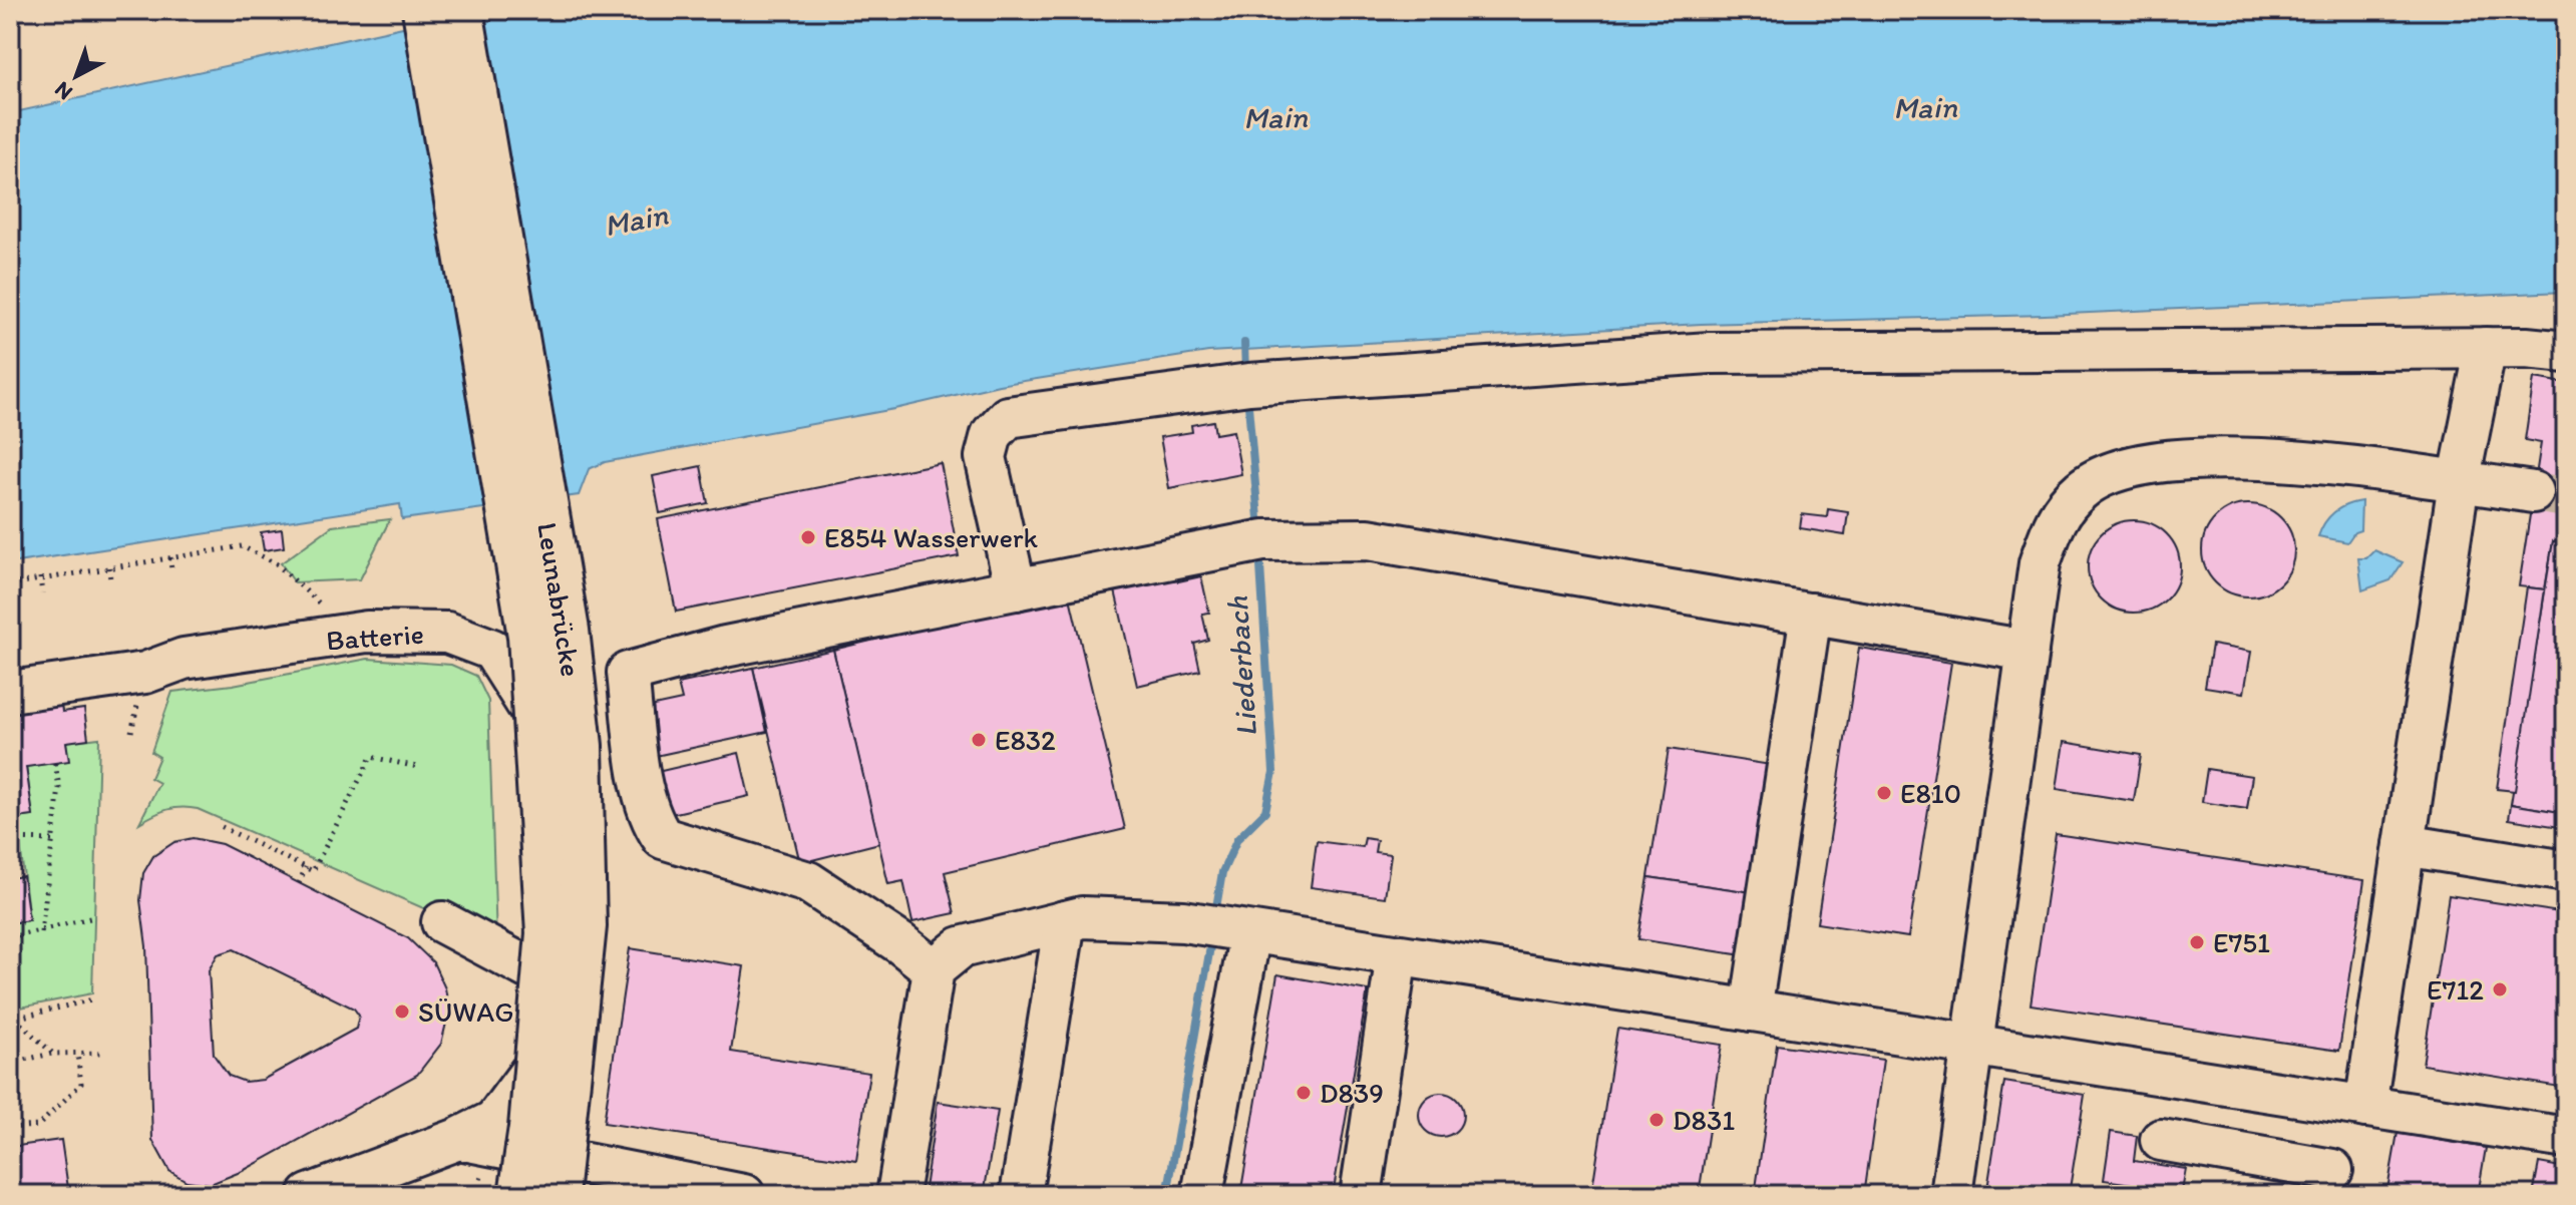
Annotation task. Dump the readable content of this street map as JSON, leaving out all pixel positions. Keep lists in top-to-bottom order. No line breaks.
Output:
{"streets":{"main road":["Leunabrücke"],"street":["Batterie"]},"water":["Main","Liederbach"],"places":["E854 Wasserwerk","E832","E810","E751","E712","SÜWAG","D839","D831"],"north":"bottom left"}
